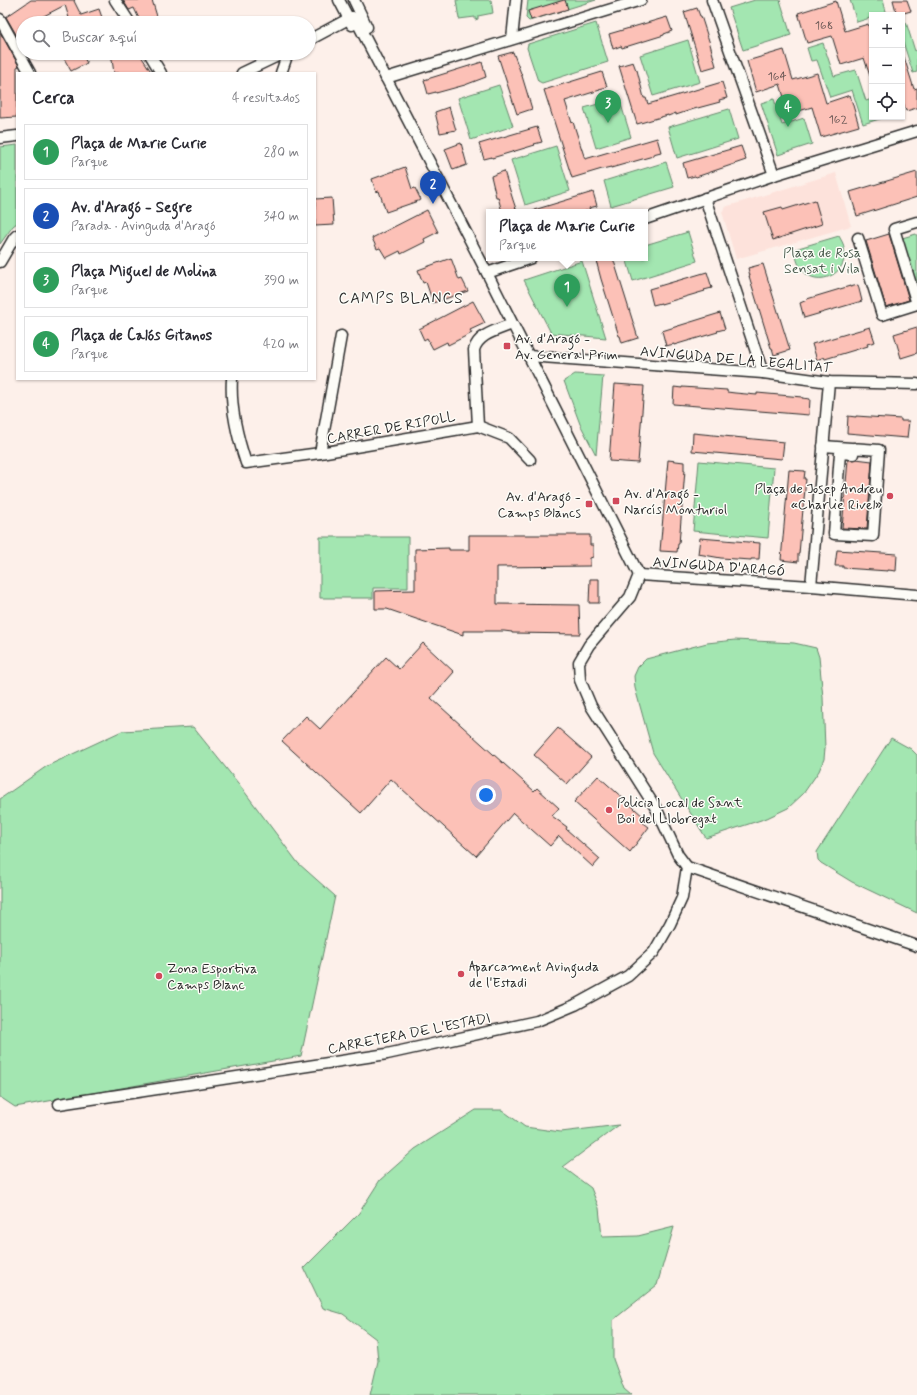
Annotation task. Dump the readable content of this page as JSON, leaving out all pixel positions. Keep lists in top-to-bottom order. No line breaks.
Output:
{"streets":{"street":["AVINGUDA DE LA LEGALITAT","CARRER DE RIPOLL","AVINGUDA D'ARAGÓ","CARRETERA DE L'ESTADI"]},"crossings":[["AVINGUDA DE LA LEGALITAT","AVINGUDA D'ARAGÓ"]],"districts":["CAMPS BLANCS"],"parks":["Plaça de Rosa Sensat i Vila"],"places":{"transit":["Av. d'Aragó - Av. General Prim","Av. d'Aragó - Narcís Monturiol","Av. d'Aragó - Camps Blancs"],"other":["Plaça de Josep Andreu «Charlie Rivel»","Policia Local de Sant Boi del Llobregat","Aparcament Avinguda de l'Estadi","Zona Esportiva Camps Blanc"]},"house_numbers":["168","164","162"],"page":{"map_buttons":["+","−"],"search":"Buscar aquí","heading":["Cerca","4 resultados"],"pins":["3","4","2","1"],"list":[{"mark":"1","name":"Plaça de Marie Curie","note":"Parque","value":"280 m"},{"mark":"2","name":"Av. d'Aragó - Segre","note":"Parada · Avinguda d'Aragó","value":"340 m"},{"mark":"3","name":"Plaça Miguel de Molina","note":"Parque","value":"390 m"},{"mark":"4","name":"Plaça de Calós Gitanos","note":"Parque","value":"420 m"}],"popup":["Plaça de Marie Curie","Parque"]}}
